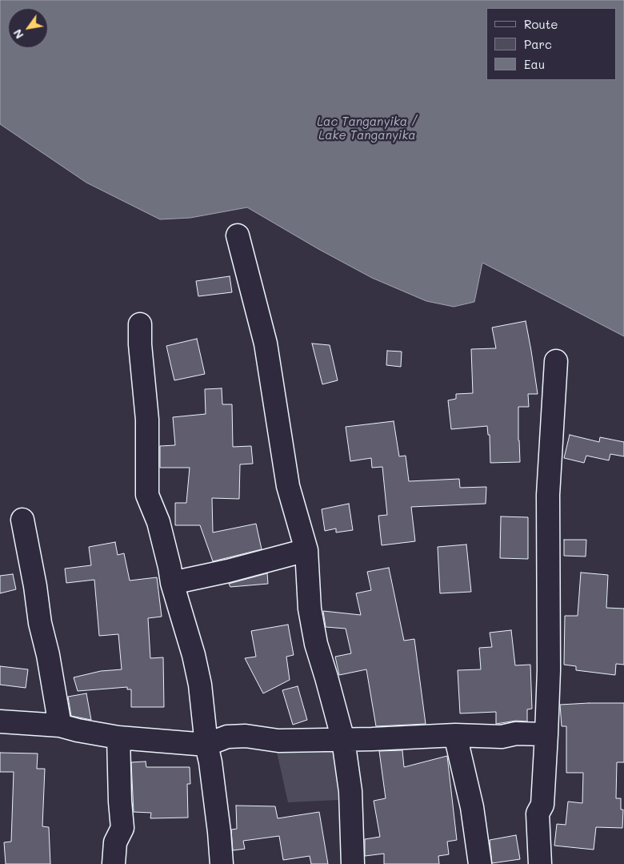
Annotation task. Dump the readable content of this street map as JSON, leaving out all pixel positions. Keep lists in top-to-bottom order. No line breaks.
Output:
{"water":["Lac Tanganyika / Lake Tanganyika"],"legend":["Route","Parc","Eau"],"north":"bottom left"}
